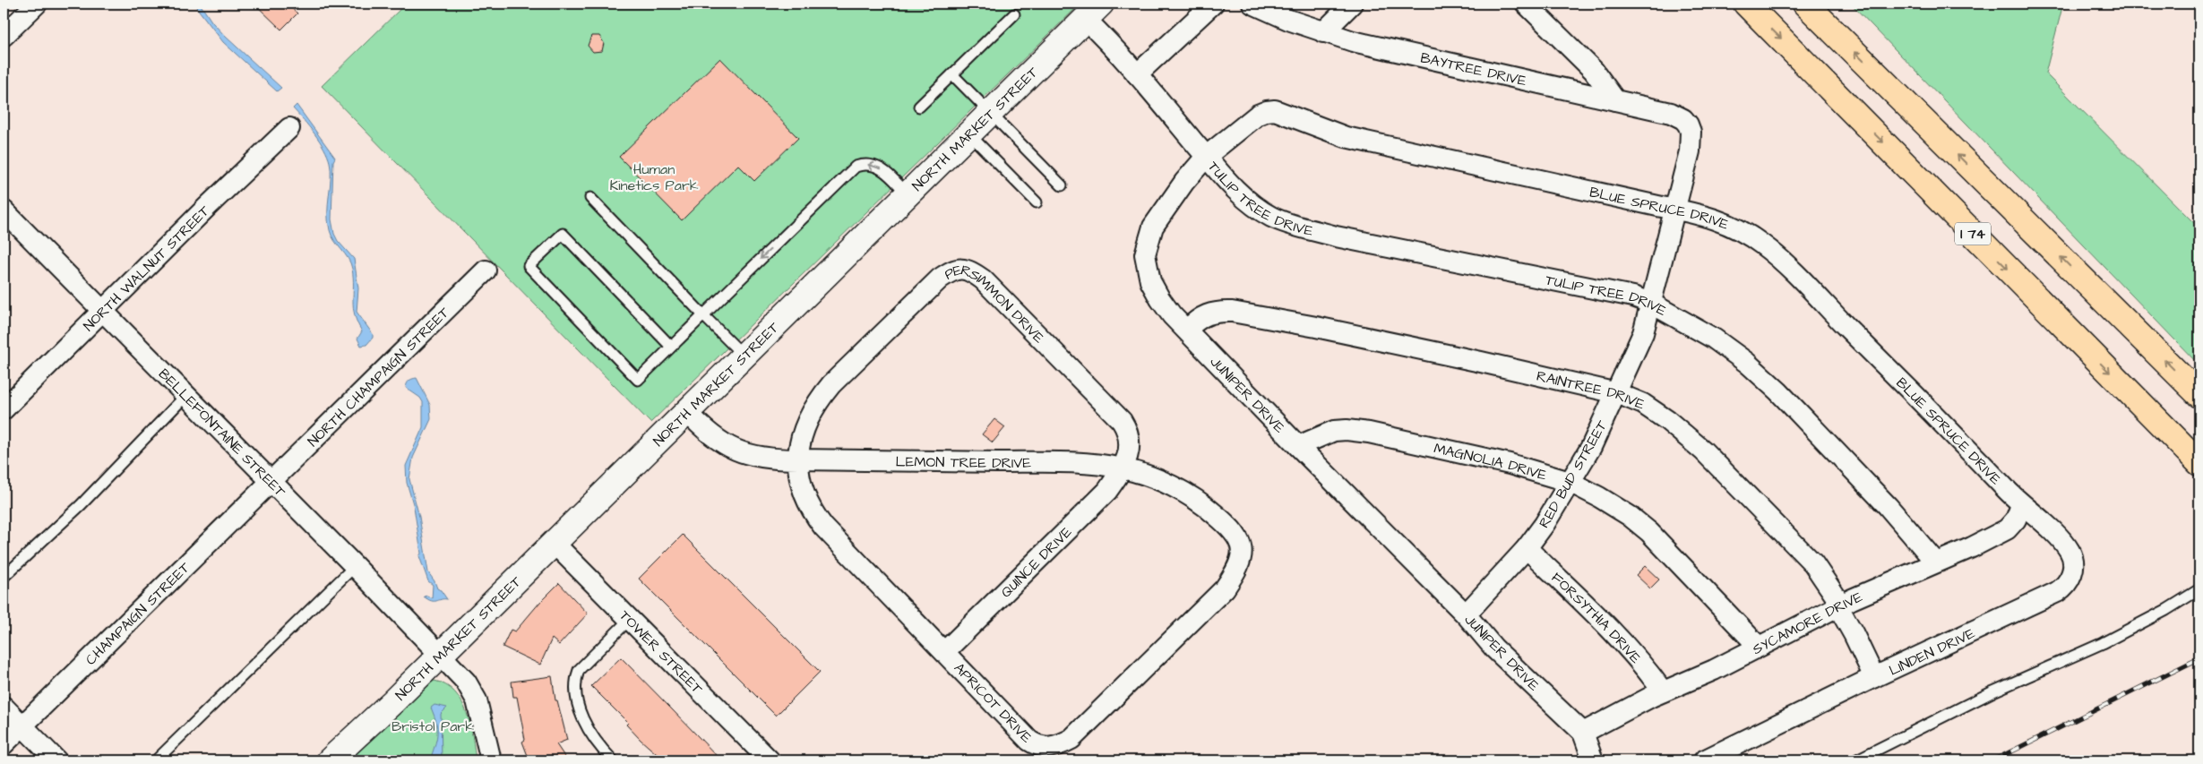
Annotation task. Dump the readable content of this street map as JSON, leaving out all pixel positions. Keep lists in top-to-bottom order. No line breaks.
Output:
{"streets":{"highway":["I 74"],"main road":["NORTH MARKET STREET"],"street":["BAYTREE DRIVE","TULIP TREE DRIVE","BLUE SPRUCE DRIVE","NORTH WALNUT STREET","PERSIMMON DRIVE","NORTH CHAMPAIGN STREET","RAINTREE DRIVE","JUNIPER DRIVE","BELLEFONTAINE STREET","LEMON TREE DRIVE","MAGNOLIA DRIVE","RED BUD STREET","QUINCE DRIVE","CHAMPAIGN STREET","FORSYTHIA DRIVE","SYCAMORE DRIVE","LINDEN DRIVE","TOWER STREET","APRICOT DRIVE"]},"crossings":[["BAYTREE DRIVE","RED BUD STREET"],["NORTH MARKET STREET","BELLEFONTAINE STREET"],["NORTH MARKET STREET","LEMON TREE DRIVE"],["NORTH MARKET STREET","TOWER STREET"],["TULIP TREE DRIVE","BLUE SPRUCE DRIVE"],["TULIP TREE DRIVE","JUNIPER DRIVE"],["TULIP TREE DRIVE","RED BUD STREET"],["TULIP TREE DRIVE","SYCAMORE DRIVE"],["BLUE SPRUCE DRIVE","JUNIPER DRIVE"],["BLUE SPRUCE DRIVE","RED BUD STREET"],["BLUE SPRUCE DRIVE","SYCAMORE DRIVE"],["BLUE SPRUCE DRIVE","LINDEN DRIVE"],["NORTH WALNUT STREET","BELLEFONTAINE STREET"],["PERSIMMON DRIVE","LEMON TREE DRIVE"],["PERSIMMON DRIVE","QUINCE DRIVE"],["PERSIMMON DRIVE","APRICOT DRIVE"],["NORTH CHAMPAIGN STREET","BELLEFONTAINE STREET"],["NORTH CHAMPAIGN STREET","CHAMPAIGN STREET"],["RAINTREE DRIVE","JUNIPER DRIVE"],["RAINTREE DRIVE","RED BUD STREET"],["RAINTREE DRIVE","SYCAMORE DRIVE"],["RAINTREE DRIVE","LINDEN DRIVE"],["JUNIPER DRIVE","MAGNOLIA DRIVE"],["JUNIPER DRIVE","RED BUD STREET"],["JUNIPER DRIVE","SYCAMORE DRIVE"],["BELLEFONTAINE STREET","CHAMPAIGN STREET"],["LEMON TREE DRIVE","QUINCE DRIVE"],["LEMON TREE DRIVE","APRICOT DRIVE"],["MAGNOLIA DRIVE","RED BUD STREET"],["MAGNOLIA DRIVE","SYCAMORE DRIVE"],["RED BUD STREET","FORSYTHIA DRIVE"],["QUINCE DRIVE","APRICOT DRIVE"],["FORSYTHIA DRIVE","SYCAMORE DRIVE"],["SYCAMORE DRIVE","LINDEN DRIVE"]],"parks":["Human Kinetics Park","Bristol Park"]}
